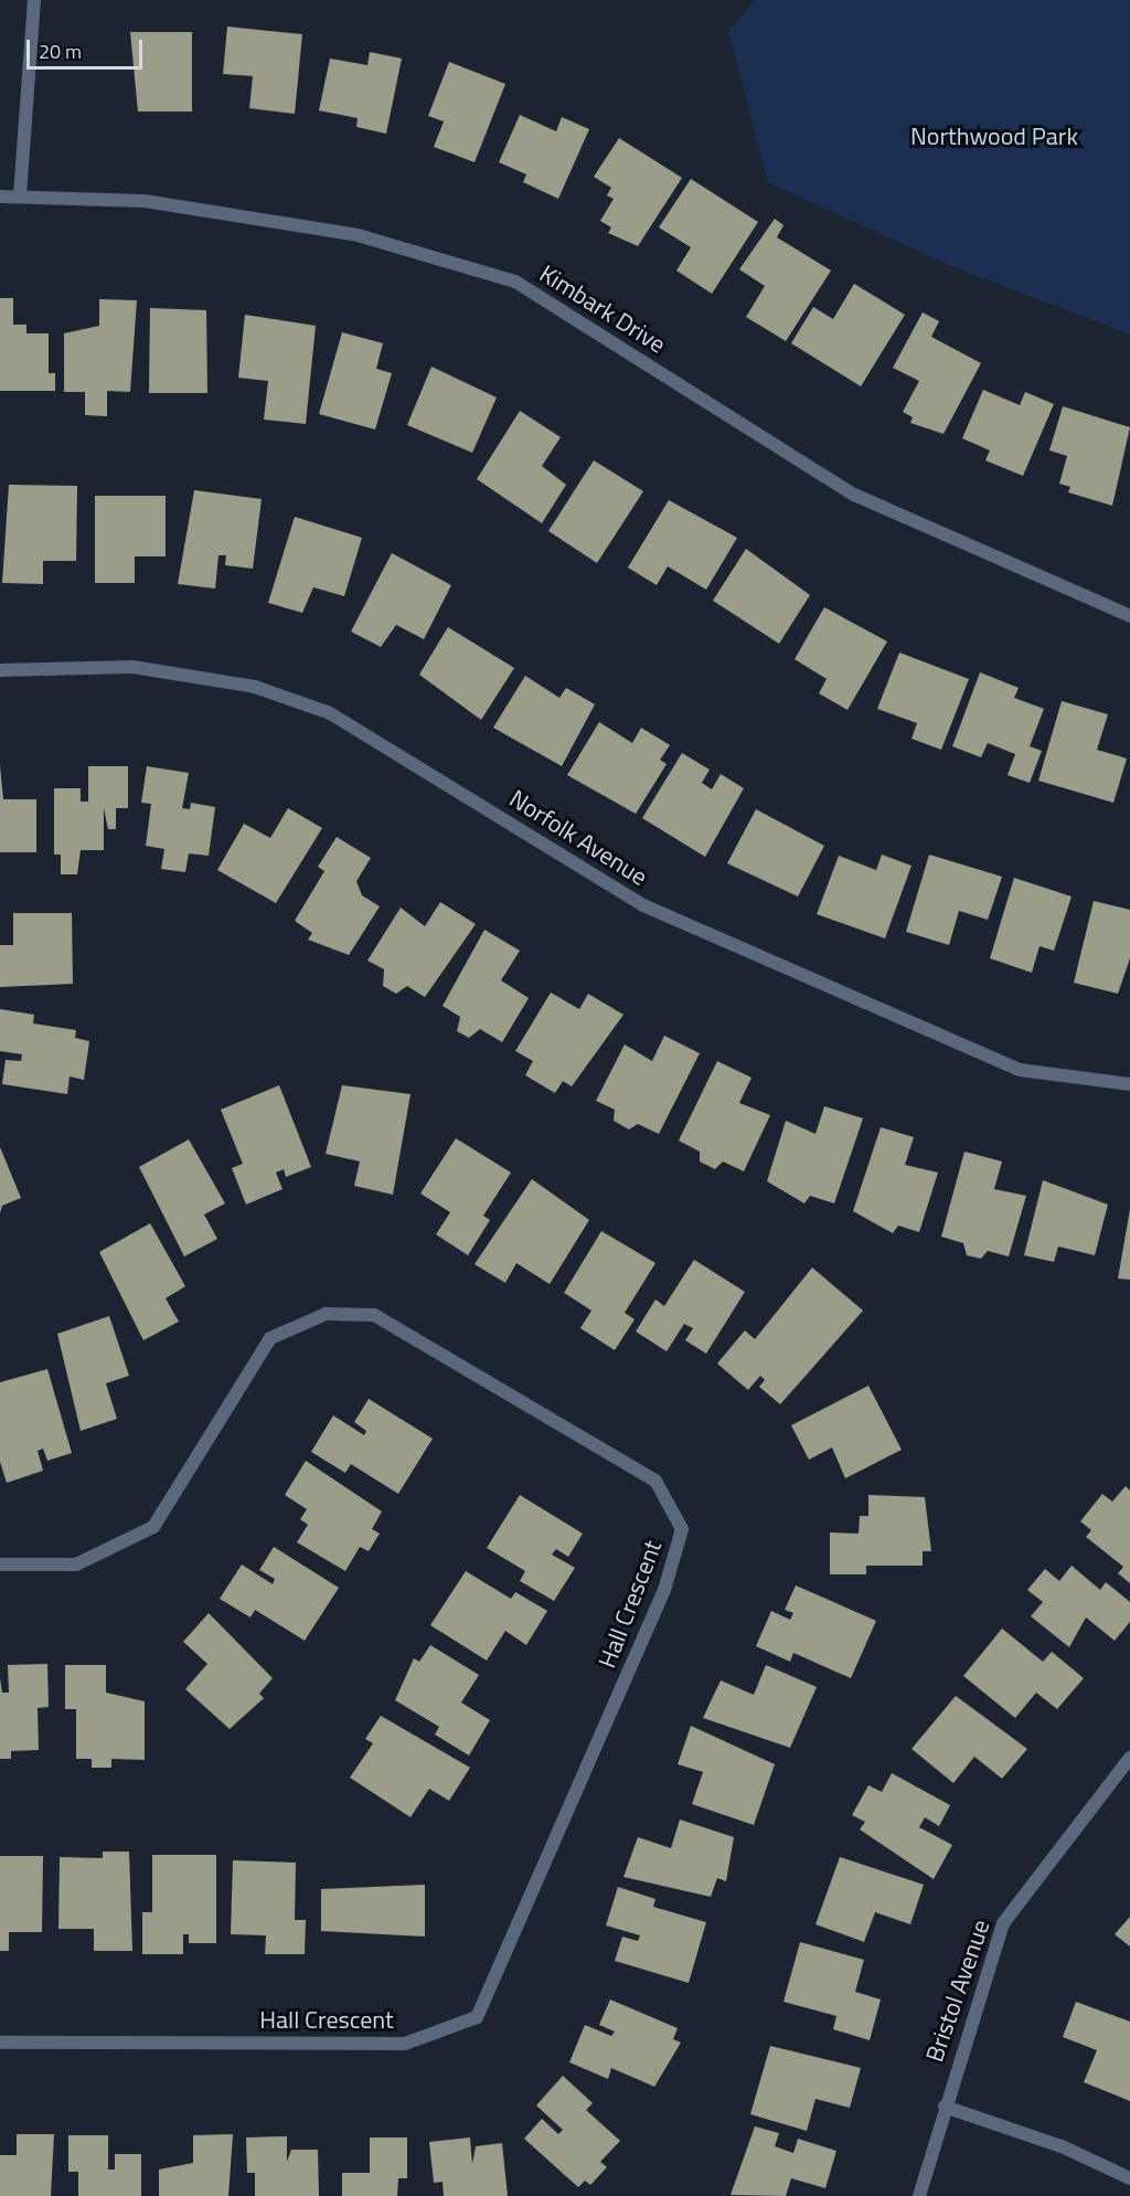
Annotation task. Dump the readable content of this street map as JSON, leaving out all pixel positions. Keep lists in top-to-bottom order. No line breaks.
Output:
{"streets":{"street":["Kimbark Drive","Norfolk Avenue","Hall Crescent","Bristol Avenue"]},"parks":["Northwood Park"],"scale_bar":"20 m"}
